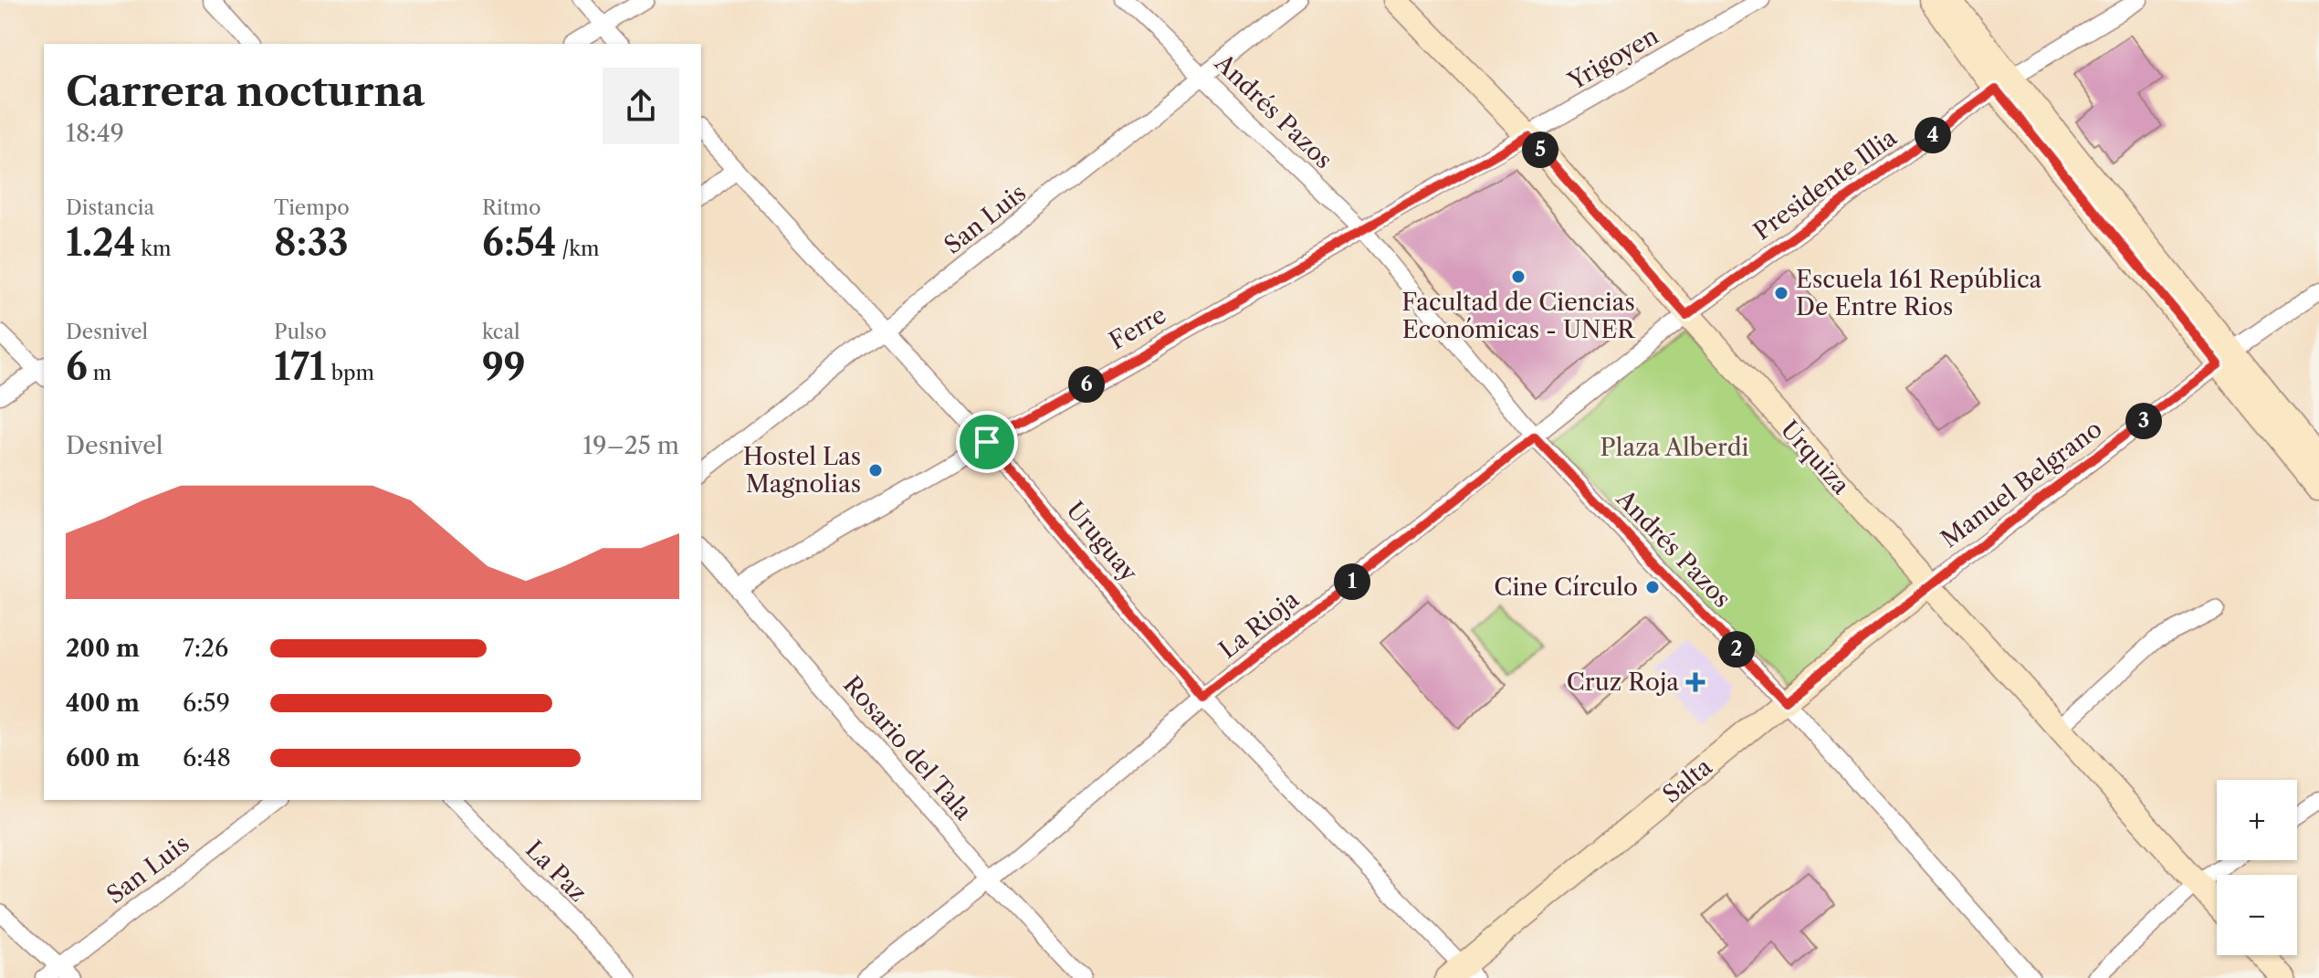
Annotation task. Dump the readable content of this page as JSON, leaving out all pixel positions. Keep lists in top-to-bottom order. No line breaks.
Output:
{"streets":{"street":["Yrigoyen","Andrés Pazos","Presidente Illia","San Luis","Ferre","Urquiza","Manuel Belgrano","Uruguay","La Rioja","Rosario del Tala","Salta","La Paz"]},"crossings":[["Yrigoyen","Ferre"],["Yrigoyen","Urquiza"],["Andrés Pazos","San Luis"],["Andrés Pazos","Ferre"],["Andrés Pazos","La Rioja"],["Andrés Pazos","Salta"],["Presidente Illia","Urquiza"],["Presidente Illia","La Rioja"],["San Luis","Uruguay"],["Ferre","Urquiza"],["Ferre","Uruguay"],["Ferre","Rosario del Tala"],["Urquiza","Manuel Belgrano"],["Urquiza","La Rioja"],["Urquiza","Salta"],["Manuel Belgrano","Salta"],["Uruguay","La Rioja"],["Uruguay","Salta"],["La Rioja","Rosario del Tala"]],"parks":["Plaza Alberdi"],"places":{"other":["Facultad de Ciencias Económicas - UNER","Escuela 161 República De Entre Rios","Hostel Las Magnolias","Cine Círculo"],"health":["Cruz Roja"]},"page":{"heading":["Carrera nocturna","18:49"],"pins":["4","5","6","3","1","2"],"stats":[["Distancia","1.24 km"],["Tiempo","8:33"],["Ritmo","6:54 /km"],["Desnivel","6 m"],["Pulso","171 bpm"],["kcal","99"]],"chart":["Desnivel","19–25 m"],"list":[{"name":"200 m","note":"7:26"},{"name":"400 m","note":"6:59"},{"name":"600 m","note":"6:48"}],"map_buttons":["+","−"]}}
